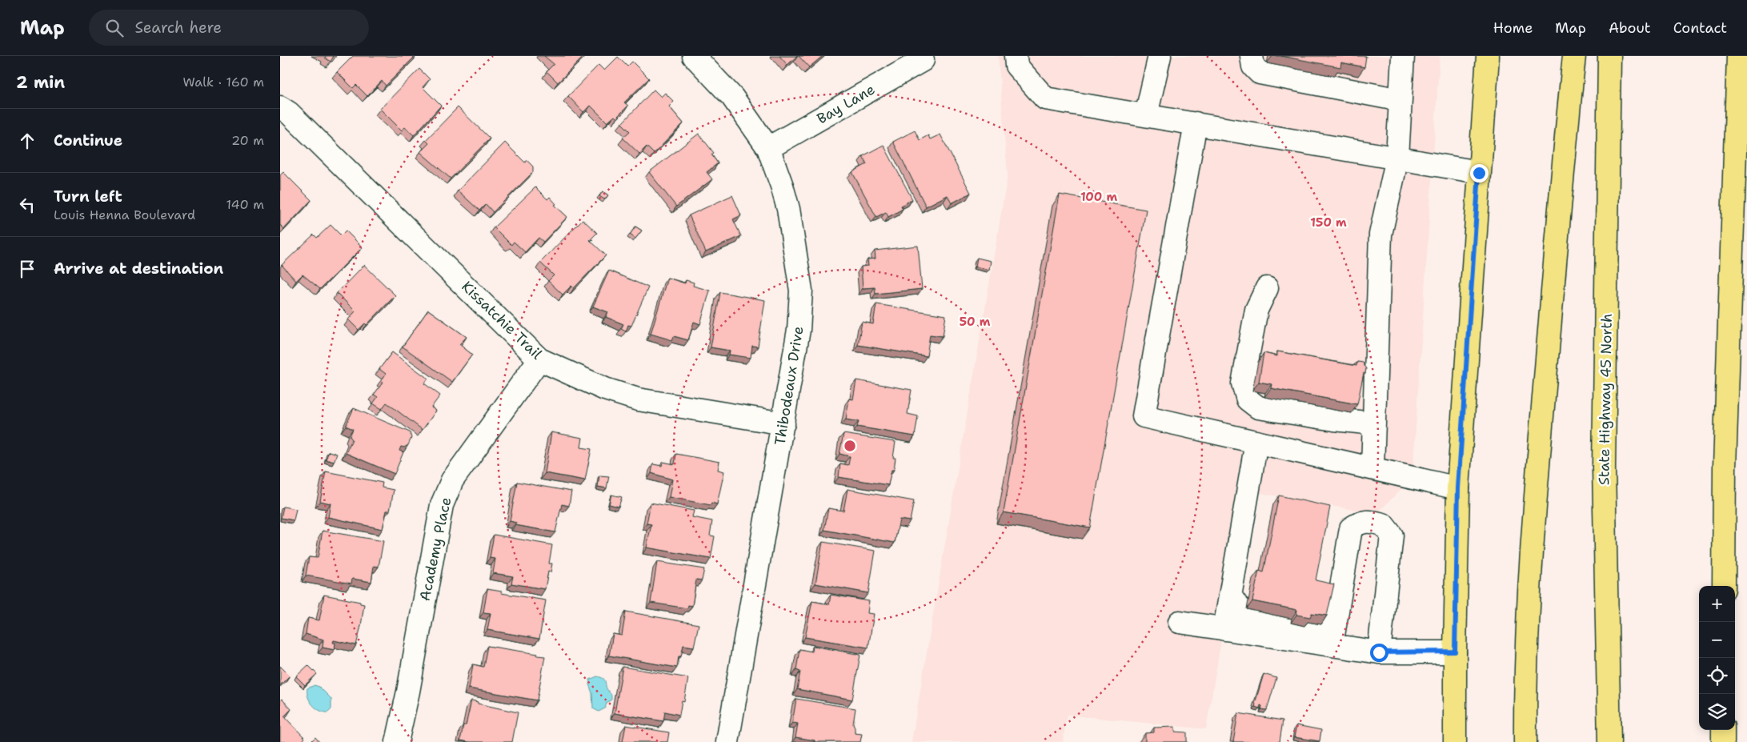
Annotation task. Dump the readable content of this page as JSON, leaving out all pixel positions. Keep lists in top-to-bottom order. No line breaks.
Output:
{"streets":{"main road":["State Highway 45 North"],"street":["Bay Lane","Kissatchie Trail","Thibodeaux Drive","Academy Place"]},"crossings":[["Bay Lane","Thibodeaux Drive"],["Kissatchie Trail","Thibodeaux Drive"],["Kissatchie Trail","Academy Place"]],"page":{"header":"Map","search":"Search here","nav":["Home","Map","About","Contact"],"heading":["2 min","Walk · 160 m"],"list":[["Continue","20 m"],["Turn left","Louis Henna Boulevard","140 m"],"Arrive at destination"],"map_buttons":["+","−"]},"rings":["100 m","150 m","50 m"]}
